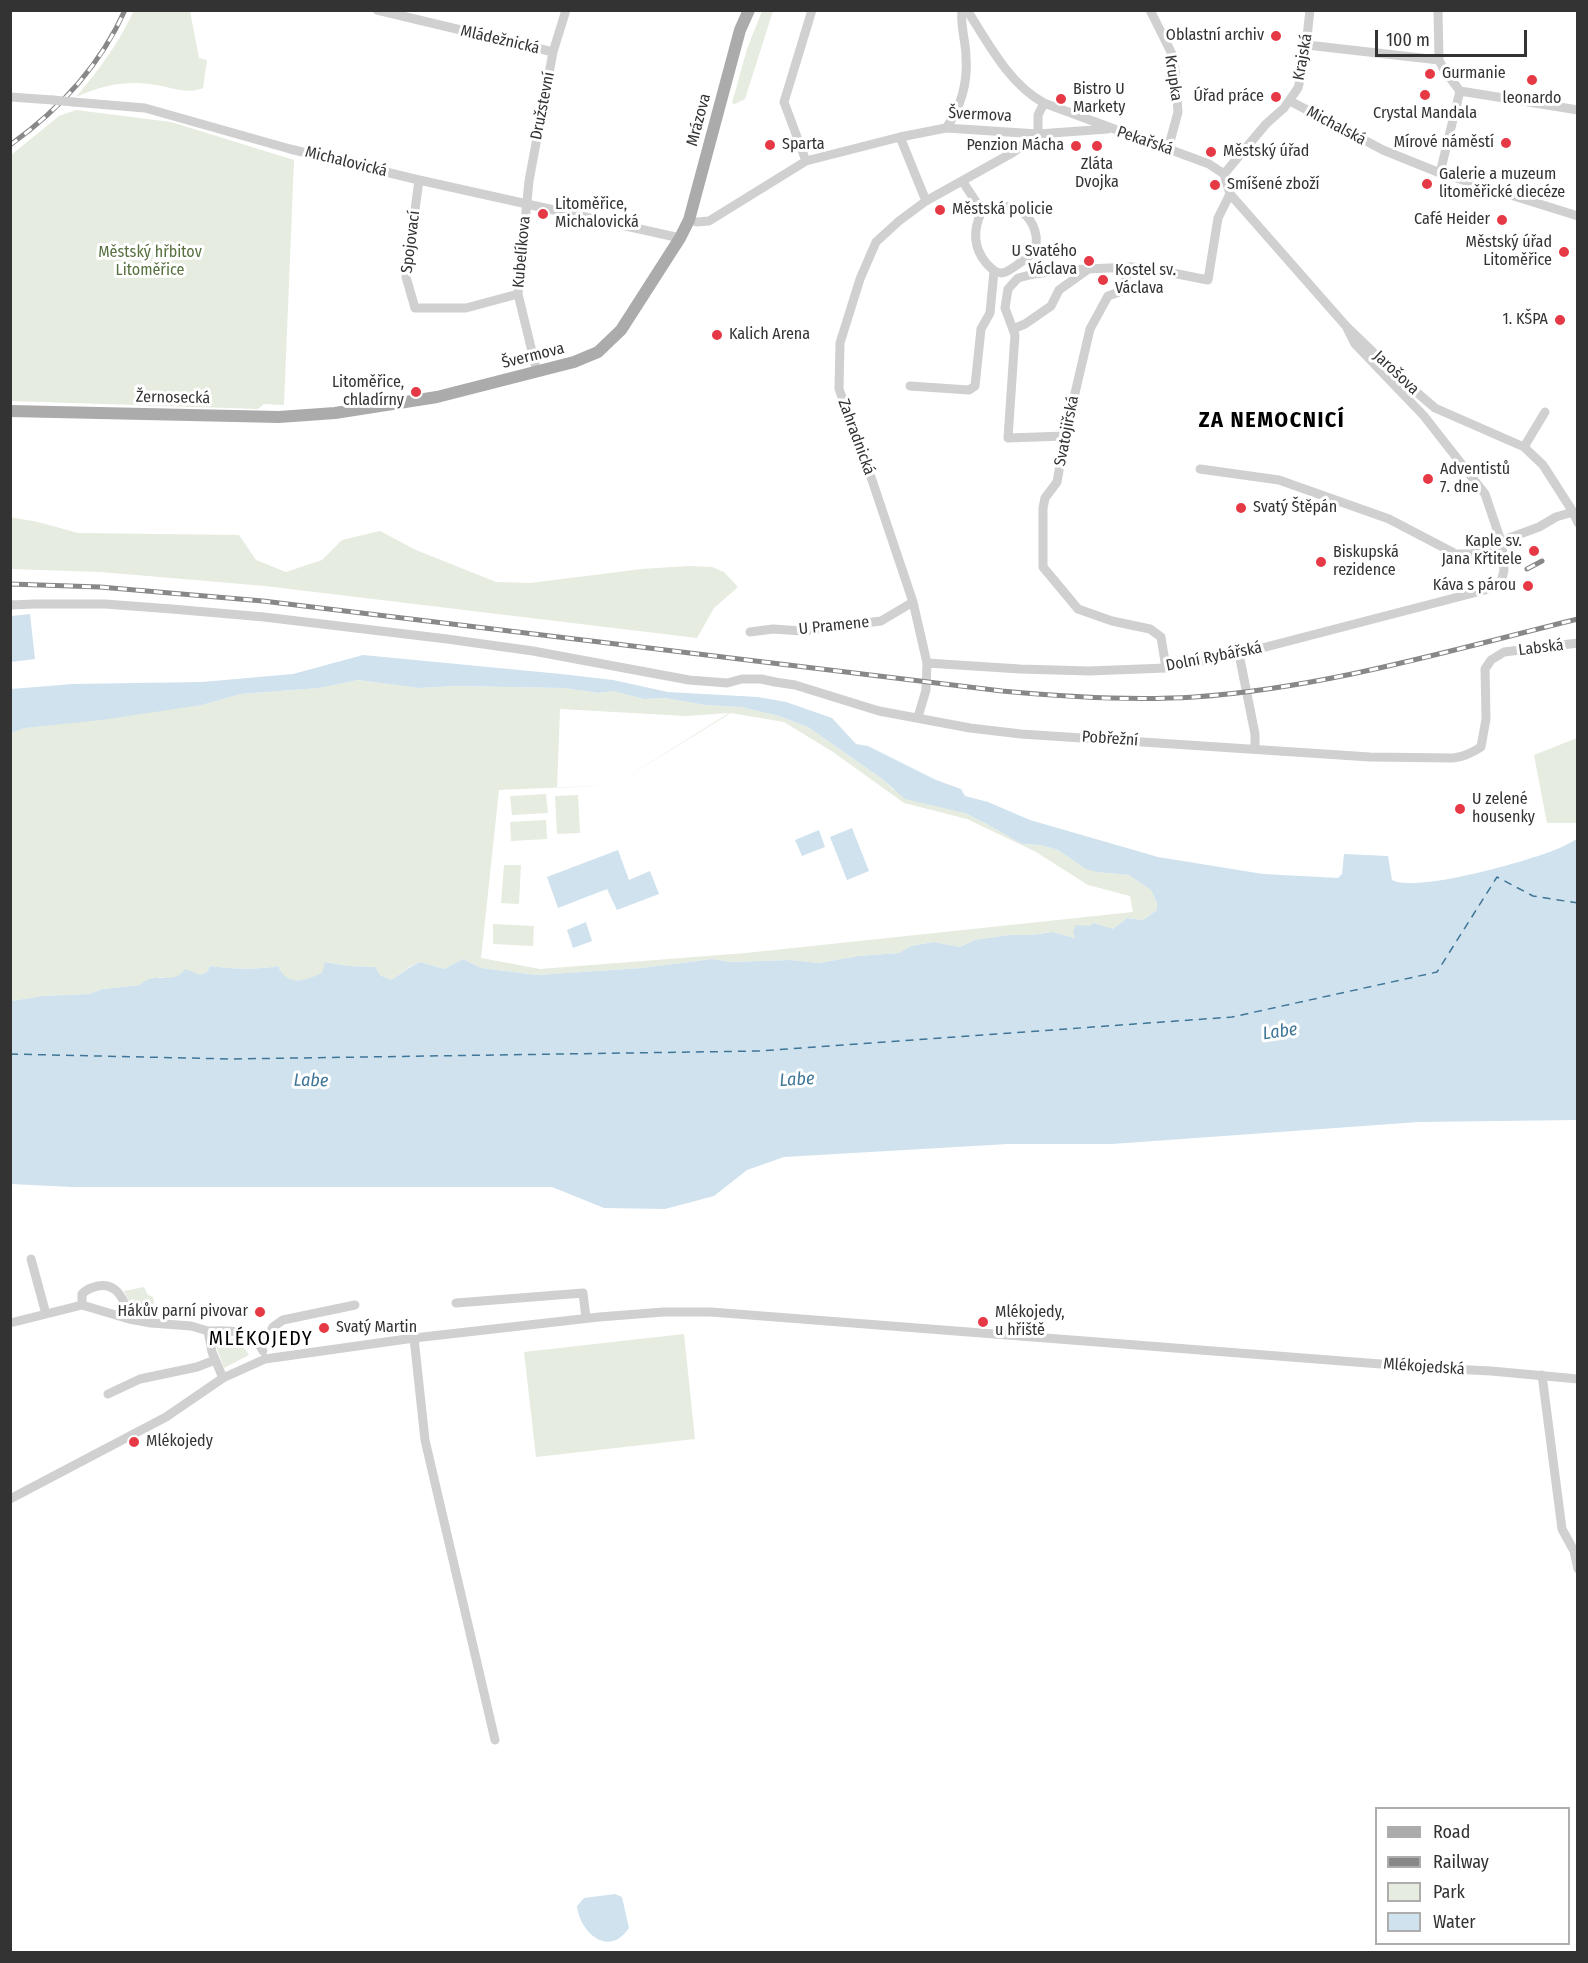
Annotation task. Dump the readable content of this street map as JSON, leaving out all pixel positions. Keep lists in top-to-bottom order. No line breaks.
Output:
{"streets":{"main road":["Švermova","Mrázova","Žernosecká"],"street":["Mládežnická","Krajská","Krupka","Družstevní","Michalská","Pekařská","Michalovická","Spojovací","Kubelíkova","Jarošova","Svatojiřská","Zahradnická","U Pramene","Labská","Dolní Rybářská","Pobřežní","Mlékojedská"]},"crossings":[["Mládežnická","Družstevní"],["Krajská","Michalská"],["Krupka","Pekařská"],["Družstevní","Michalovická"],["Družstevní","Kubelíkova"],["Švermova","Mrázova"],["Švermova","Pekařská"],["Švermova","Michalovická"],["Švermova","Kubelíkova"],["Švermova","Žernosecká"],["Švermova","Zahradnická"],["Mrázova","Michalovická"],["Michalská","Pekařská"],["Michalovická","Spojovací"],["Michalovická","Kubelíkova"],["Spojovací","Kubelíkova"],["Svatojiřská","Dolní Rybářská"],["Zahradnická","U Pramene"],["Zahradnická","Dolní Rybářská"],["Zahradnická","Pobřežní"],["Labská","Pobřežní"]],"districts":["ZA NEMOCNICÍ","MLÉKOJEDY"],"water":["Labe"],"parks":["Městský hřbitov Litoměřice"],"places":["Oblastní archiv","Gurmanie","leonardo","Crystal Mandala","Úřad práce","Bistro U Markety","Mírové náměstí","Sparta","Penzion Mácha","Zláta Dvojka","Městský úřad","Galerie a muzeum litoměřické diecéze","Smíšené zboží","Městská policie","Litoměřice, Michalovická","Café Heider","Městský úřad Litoměřice","U Svatého Václava","Kostel sv. Václava","1. KŠPA","Kalich Arena","Litoměřice, chladírny","Adventistů 7. dne","Svatý Štěpán","Kaple sv. Jana Křtitele","Biskupská rezidence","Káva s párou","U zelené housenky","Hákův parní pivovar","Mlékojedy, u hřiště","Svatý Martin","Mlékojedy"],"legend":["Road","Railway","Park","Water"],"scale_bar":"100 m"}
